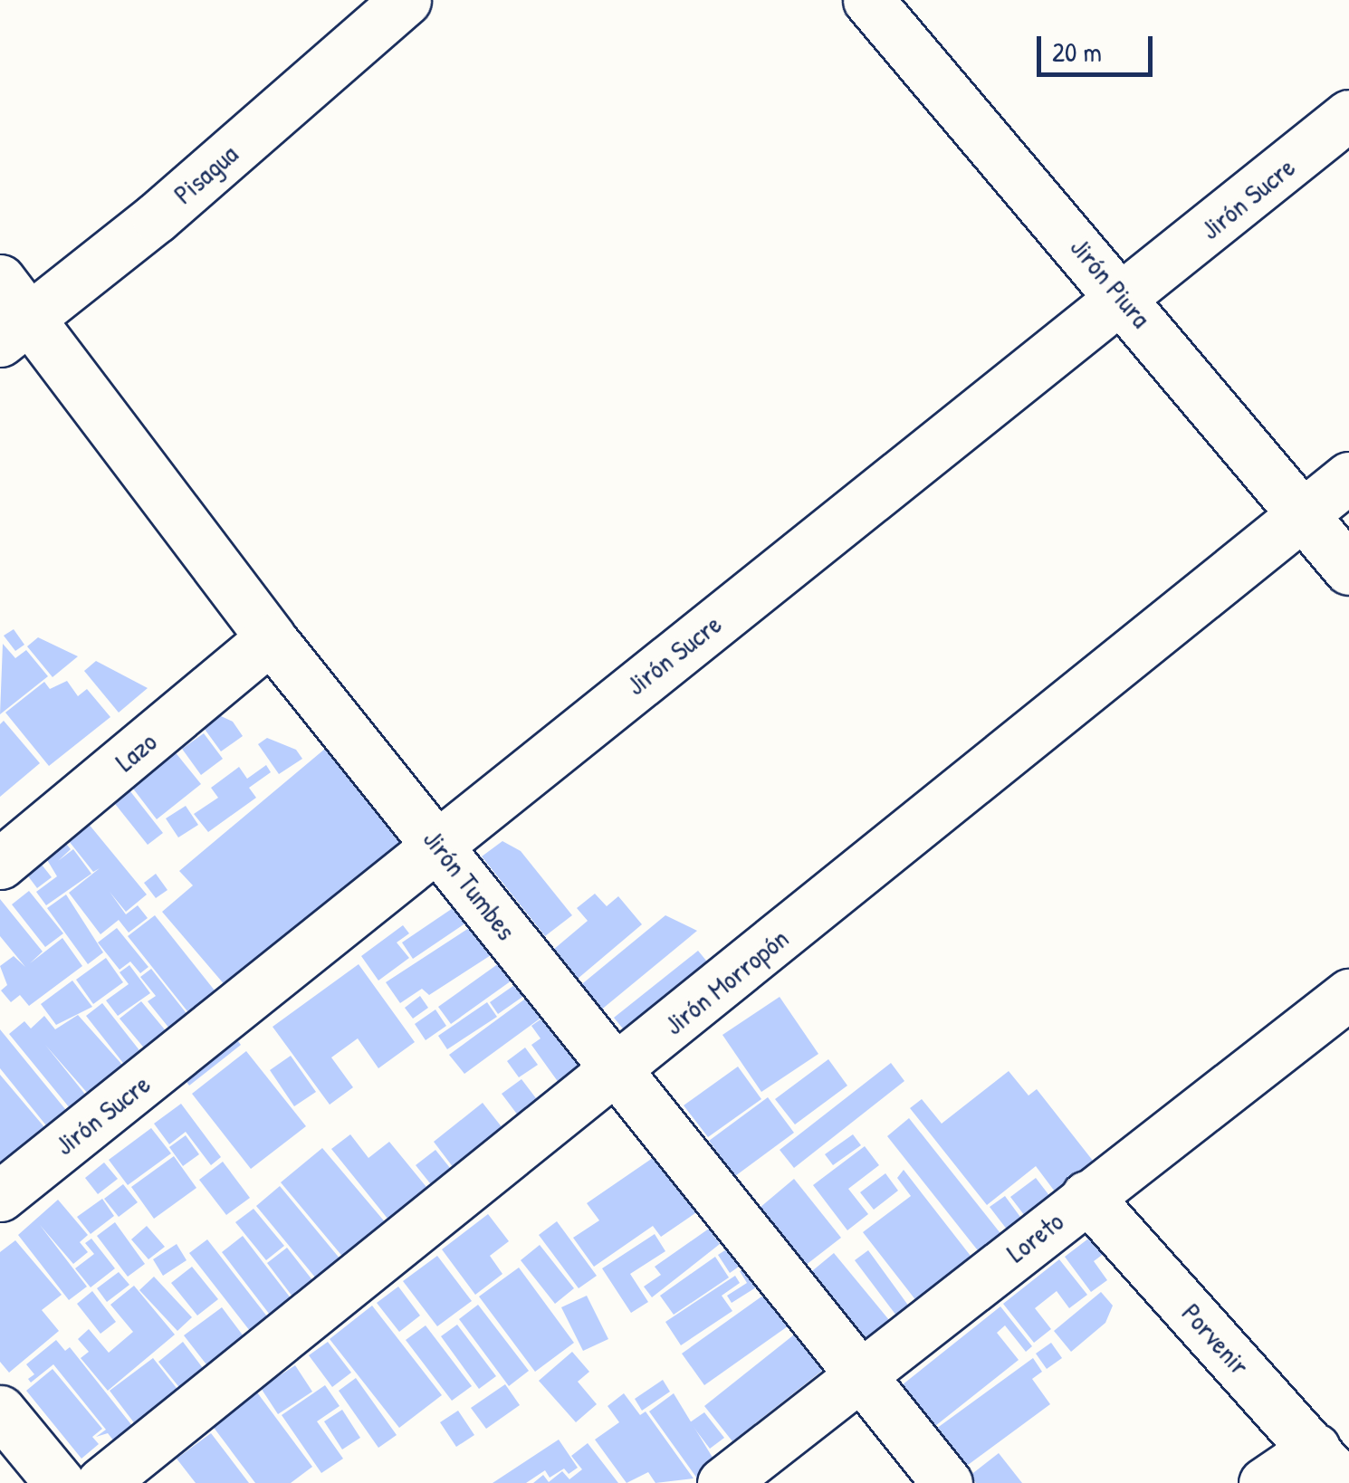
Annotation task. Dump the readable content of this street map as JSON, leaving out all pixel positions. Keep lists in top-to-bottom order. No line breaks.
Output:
{"streets":{"street":["Pisagua","Jirón Sucre","Jirón Piura","Lazo","Jirón Tumbes","Jirón Morropón","Loreto","Porvenir"]},"crossings":[["Pisagua","Jirón Tumbes"],["Jirón Sucre","Jirón Piura"],["Jirón Sucre","Jirón Tumbes"],["Jirón Piura","Jirón Morropón"],["Lazo","Jirón Tumbes"],["Jirón Tumbes","Jirón Morropón"],["Jirón Tumbes","Loreto"],["Loreto","Porvenir"]],"scale_bar":"20 m"}
